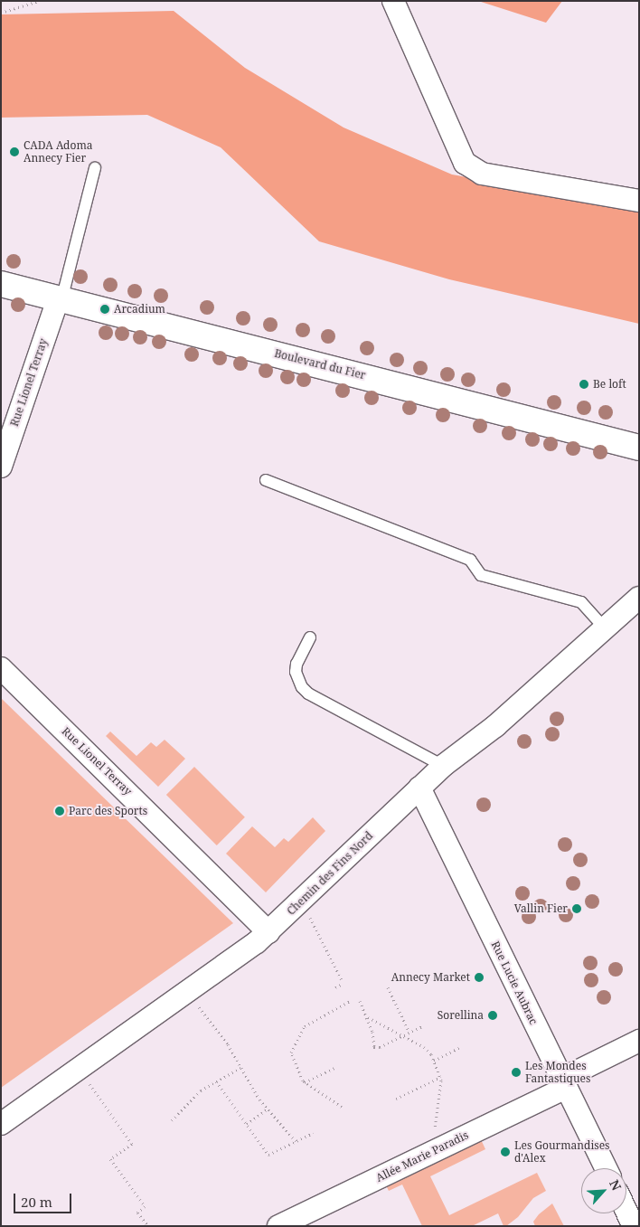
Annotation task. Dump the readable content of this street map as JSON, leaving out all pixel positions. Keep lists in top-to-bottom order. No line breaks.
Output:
{"streets":{"main road":["Boulevard du Fier"],"street":["Rue Lionel Terray","Chemin des Fins Nord","Rue Lucie Aubrac","Allée Marie Paradis"]},"crossings":[["Boulevard du Fier","Rue Lionel Terray"],["Rue Lionel Terray","Chemin des Fins Nord"],["Chemin des Fins Nord","Rue Lucie Aubrac"],["Rue Lucie Aubrac","Allée Marie Paradis"]],"places":["CADA Adoma Annecy Fier","Arcadium","Be loft","Parc des Sports","Vallin Fier","Annecy Market","Sorellina","Les Mondes Fantastiques","Les Gourmandises d'Alex"],"scale_bar":"20 m","north":"top right"}
